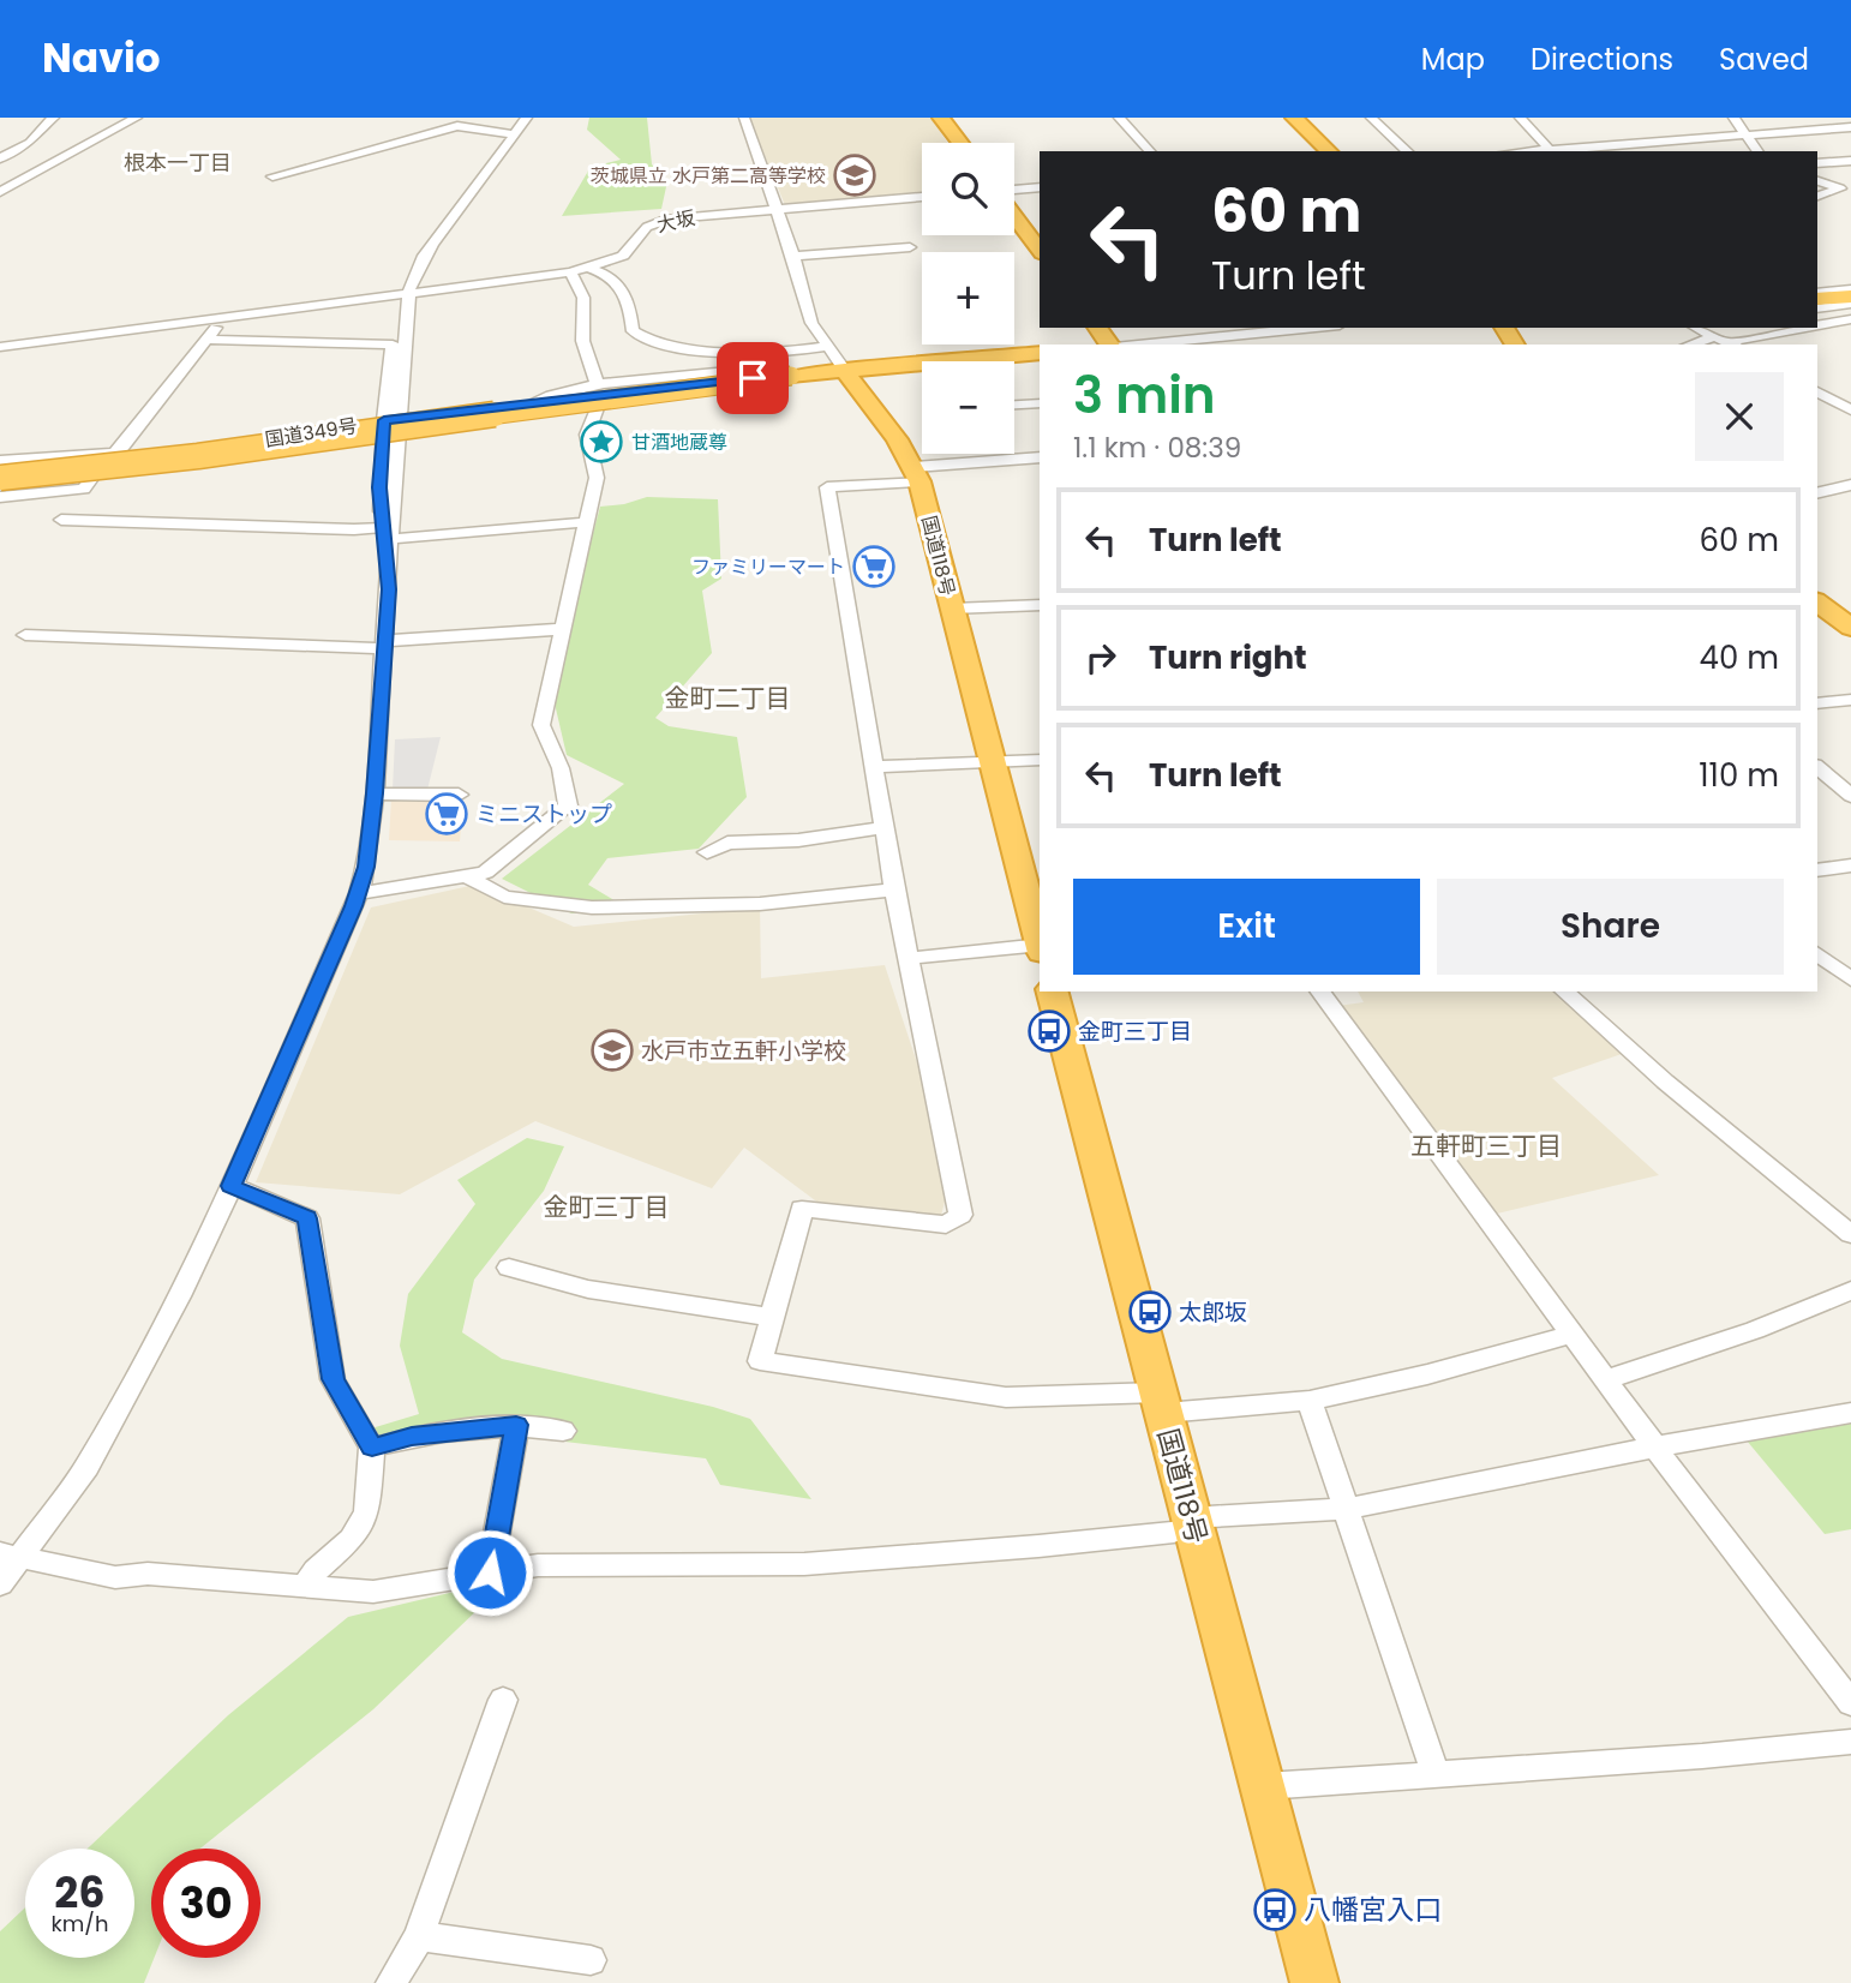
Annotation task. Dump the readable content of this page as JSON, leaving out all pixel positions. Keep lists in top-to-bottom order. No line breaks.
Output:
{"streets":{"highway":["国道349号","国道118号"],"street":["大坂"]},"crossings":[["国道349号","国道118号"]],"districts":["根本一丁目","金町二丁目","五軒町三丁目","金町三丁目"],"places":{"school or university":["茨城県立 水戸第二高等学校","水戸市立五軒小学校"],"place":["甘酒地蔵尊"],"supermarket":["ファミリーマート","ミニストップ"],"bus stop":["金町三丁目","太郎坂","八幡宮入口"]},"page":{"header":"Navio","nav":["Map","Directions","Saved"],"map_buttons":["+","−"],"turn":["60 m","Turn left"],"heading":["3 min","1.1 km · 08:39"],"list":[{"name":"Turn left","value":"60 m"},{"name":"Turn right","value":"40 m"},{"name":"Turn left","value":"110 m"}],"buttons":["Exit","Share"],"speed":"26 km/h","limit":"30"}}
